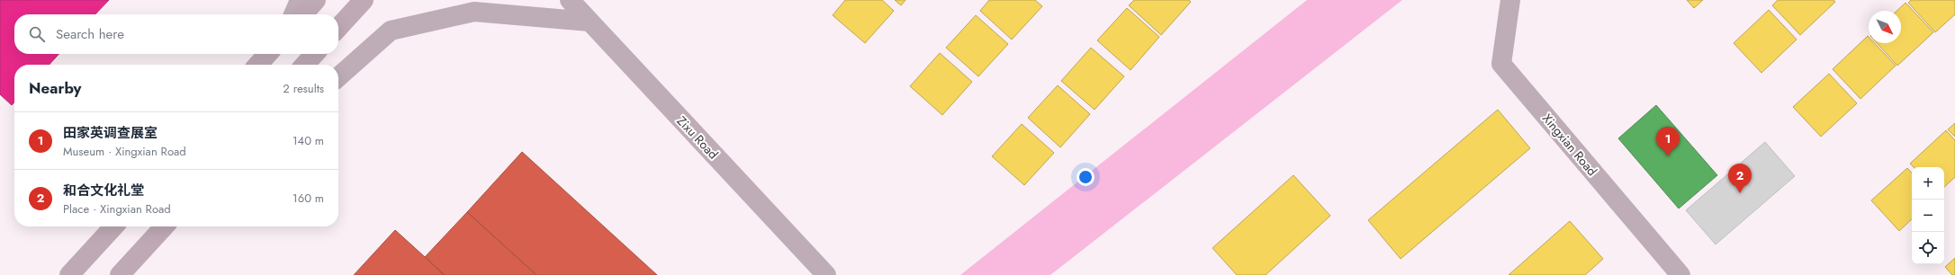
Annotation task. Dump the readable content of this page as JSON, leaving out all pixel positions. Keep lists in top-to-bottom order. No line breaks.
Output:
{"streets":{"street":["Zixu Road","Xingxian Road"]},"north":"bottom right","page":{"search":"Search here","heading":["Nearby","2 results"],"list":[{"mark":"1","name":"田家英调查展室","note":"Museum · Xingxian Road","value":"140 m"},{"mark":"2","name":"和合文化礼堂","note":"Place · Xingxian Road","value":"160 m"}],"pins":["1","2"],"map_buttons":["+","−"]}}
